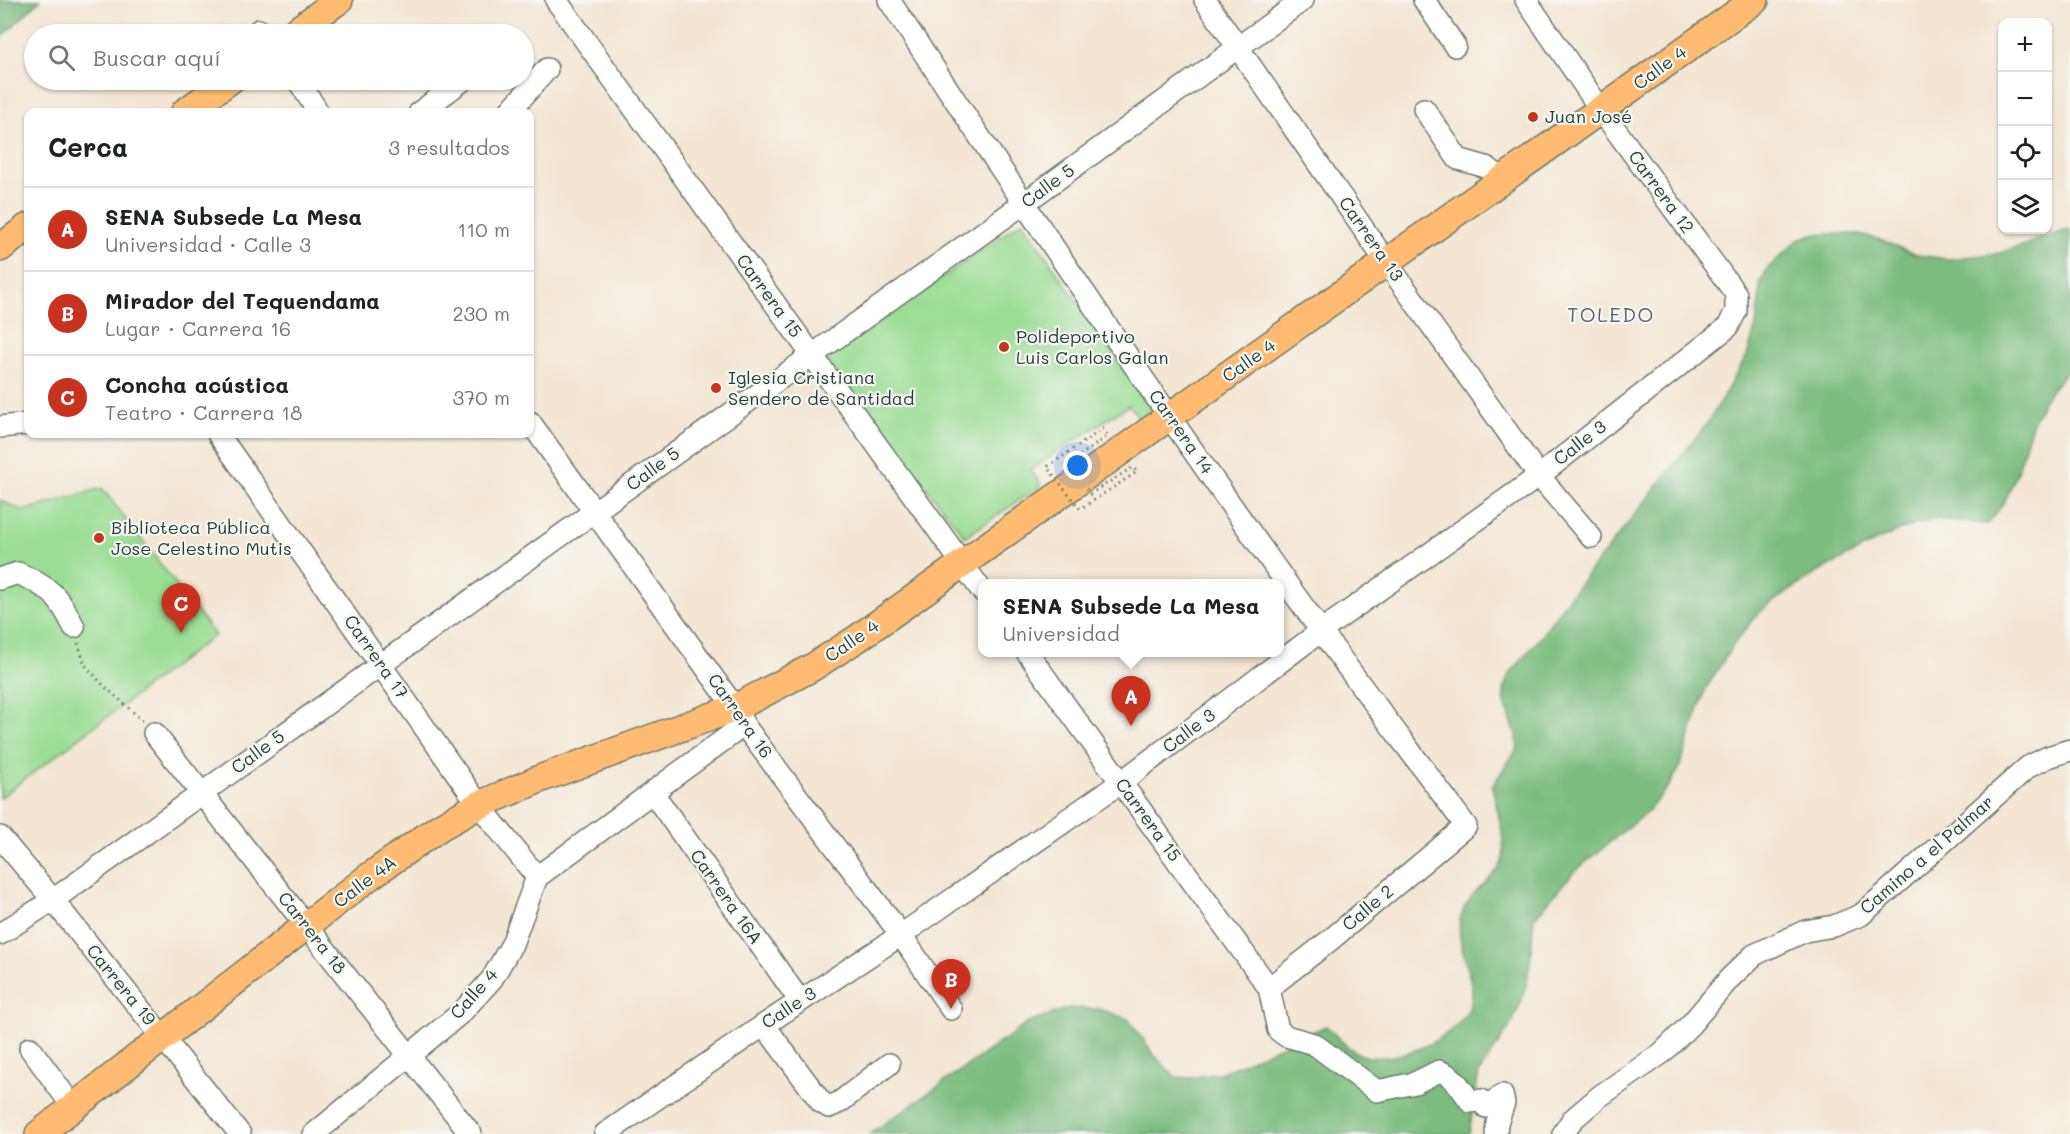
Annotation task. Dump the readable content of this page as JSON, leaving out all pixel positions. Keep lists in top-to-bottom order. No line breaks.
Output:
{"streets":{"main road":["Calle 4","Calle 4A"],"street":["Calle 5","Carrera 12","Carrera 13","Carrera 15","Carrera 14","Calle 3","Carrera 17","Carrera 16","Camino a el Palmar","Carrera 16A","Calle 2","Carrera 18","Carrera 19"]},"crossings":[["Calle 4","Carrera 12"],["Calle 4","Carrera 13"],["Calle 4","Carrera 15"],["Calle 4","Carrera 14"],["Calle 4","Carrera 17"],["Calle 4","Carrera 16"],["Calle 4","Calle 4A"],["Calle 4","Carrera 16A"],["Calle 4","Carrera 18"],["Calle 5","Carrera 13"],["Calle 5","Carrera 15"],["Calle 5","Carrera 14"],["Calle 5","Carrera 17"],["Calle 5","Carrera 16"],["Calle 5","Carrera 18"],["Calle 5","Carrera 19"],["Carrera 12","Calle 3"],["Carrera 13","Calle 3"],["Carrera 15","Calle 3"],["Carrera 15","Calle 2"],["Carrera 14","Calle 3"],["Carrera 14","Calle 2"],["Calle 3","Carrera 16"],["Calle 3","Carrera 16A"],["Carrera 17","Calle 4A"],["Carrera 16","Calle 4A"],["Calle 4A","Carrera 18"],["Calle 4A","Carrera 19"]],"districts":["TOLEDO"],"places":["Juan José","Polideportivo Luis Carlos Galan","Iglesia Cristiana Sendero de Santidad","Biblioteca Pública Jose Celestino Mutis"],"page":{"map_buttons":["+","−"],"search":"Buscar aquí","heading":["Cerca","3 resultados"],"list":[{"mark":"A","name":"SENA Subsede La Mesa","note":"Universidad · Calle 3","value":"110 m"},{"mark":"B","name":"Mirador del Tequendama","note":"Lugar · Carrera 16","value":"230 m"},{"mark":"C","name":"Concha acústica","note":"Teatro · Carrera 18","value":"370 m"}],"popup":["SENA Subsede La Mesa","Universidad"],"pins":["C","A","B"]}}
